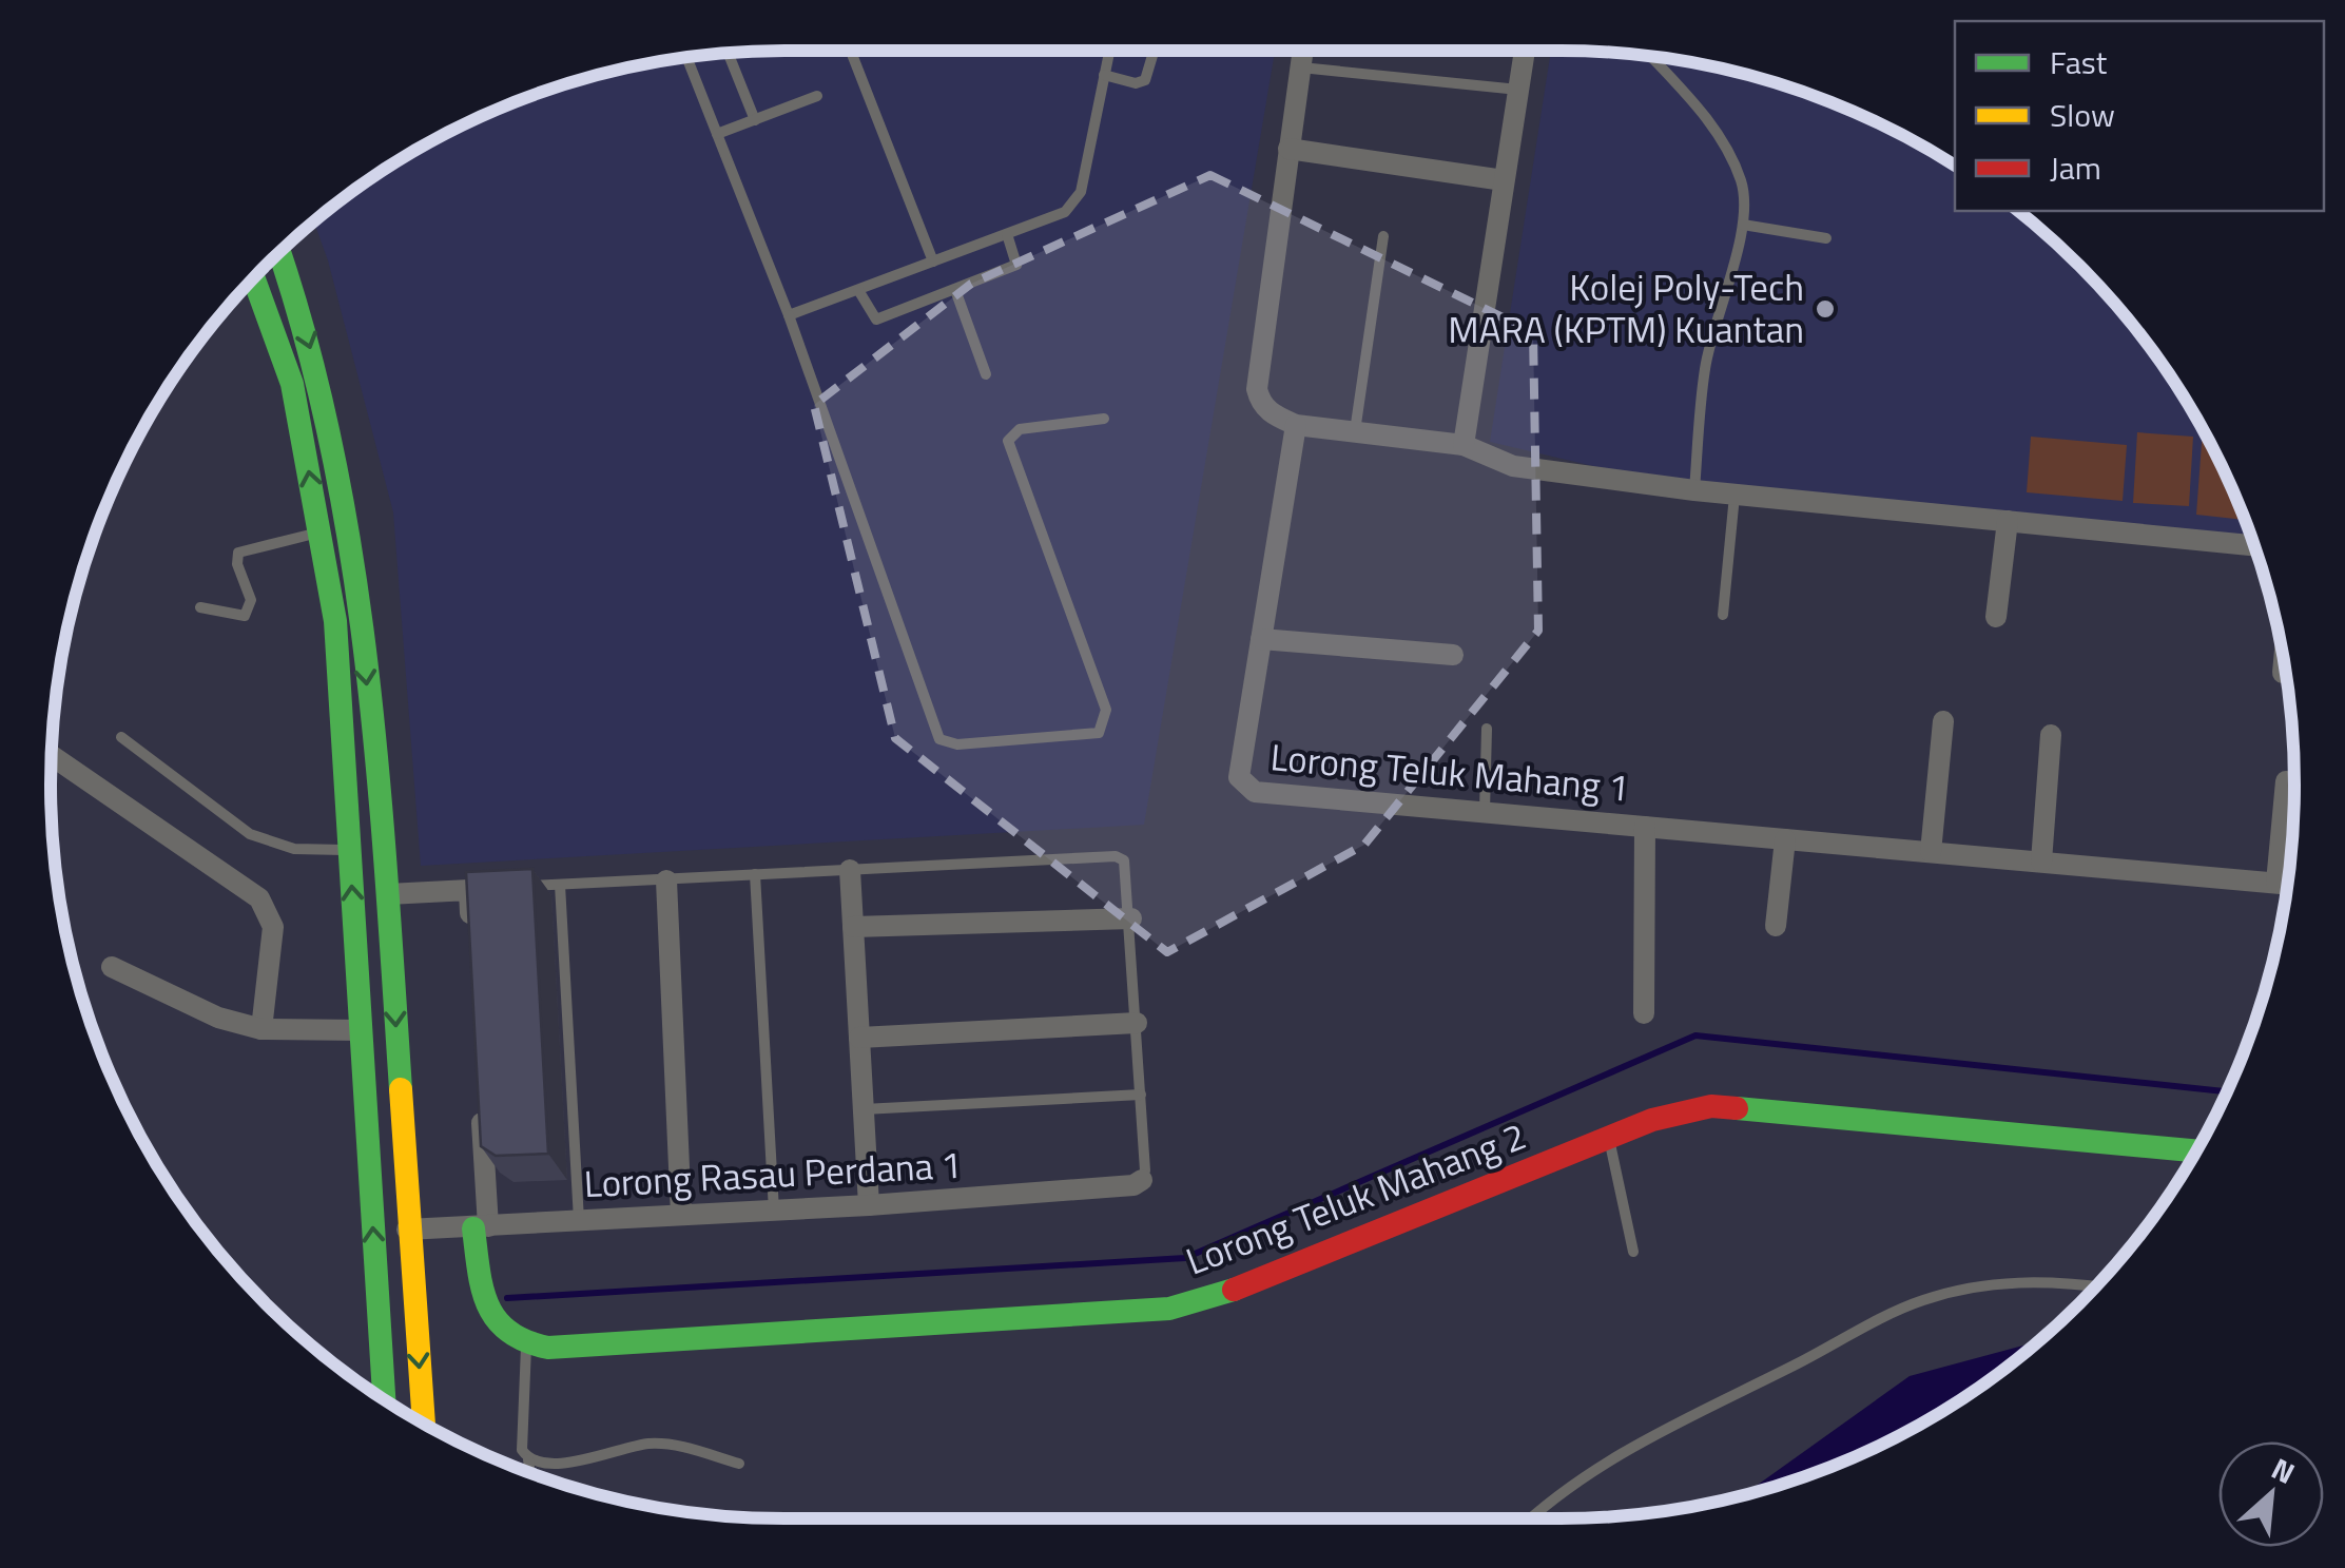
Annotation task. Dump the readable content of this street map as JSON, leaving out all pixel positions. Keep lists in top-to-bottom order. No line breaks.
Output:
{"streets":{"main road":["Lorong Teluk Mahang 2"],"street":["Lorong Teluk Mahang 1","Lorong Rasau Perdana 1"]},"places":["Kolej Poly-Tech MARA (KPTM) Kuantan"],"legend":["Fast","Slow","Jam"],"north":"top right"}
